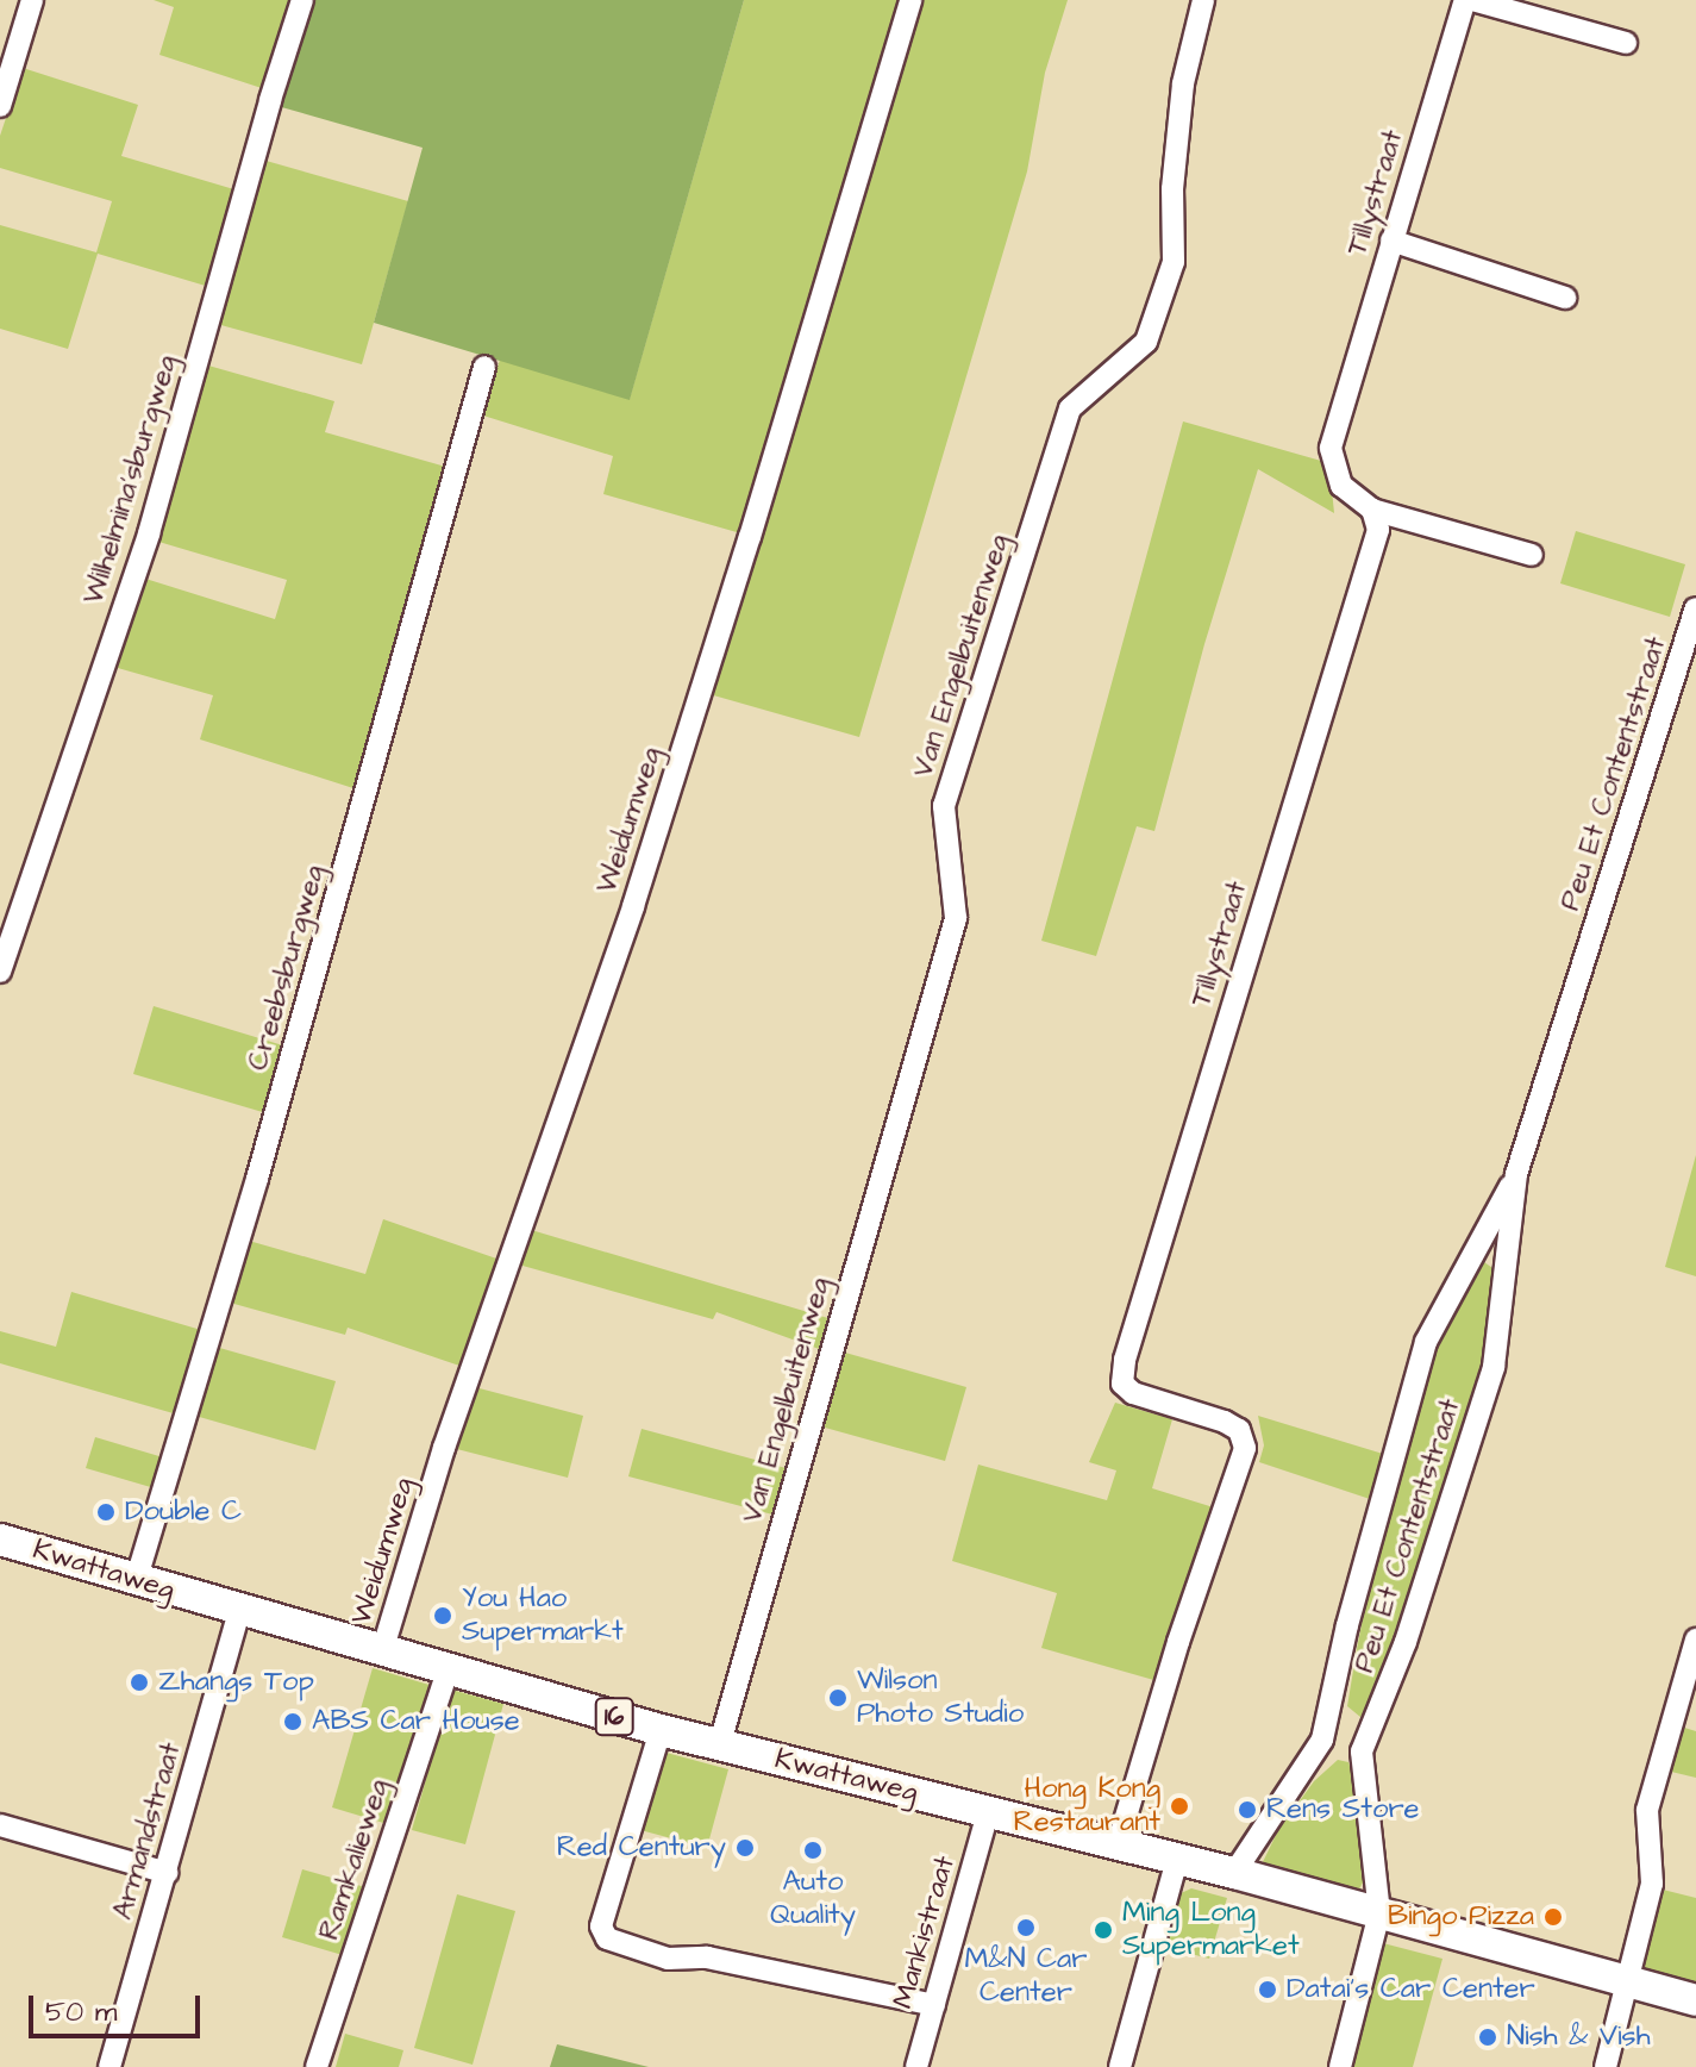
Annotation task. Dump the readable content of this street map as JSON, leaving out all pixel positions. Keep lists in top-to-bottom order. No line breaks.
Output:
{"streets":{"main road":["Kwattaweg","16"],"street":["Tillystraat","Wilhelmina'sburgweg","Van Engelbuitenweg","Peu Et Contentstraat","Weidumweg","Creebsburgweg","Armandstraat","Ramkalieweg","Mankistraat"]},"crossings":[["Tillystraat","Kwattaweg"],["Van Engelbuitenweg","Kwattaweg"],["Peu Et Contentstraat","Kwattaweg"],["Weidumweg","Kwattaweg"],["Creebsburgweg","Kwattaweg"],["Kwattaweg","Armandstraat"],["Kwattaweg","Ramkalieweg"],["Kwattaweg","Mankistraat"]],"places":["Double C","You Hao Supermarkt","Zhangs Top","Wilson Photo Studio","ABS Car House","Hong Kong Restaurant","Rens Store","Red Century","Auto Quality","Bingo Pizza","M&N Car Center","Ming Long Supermarket","Datai's Car Center","Nish & Vish"],"scale_bar":"50 m"}
